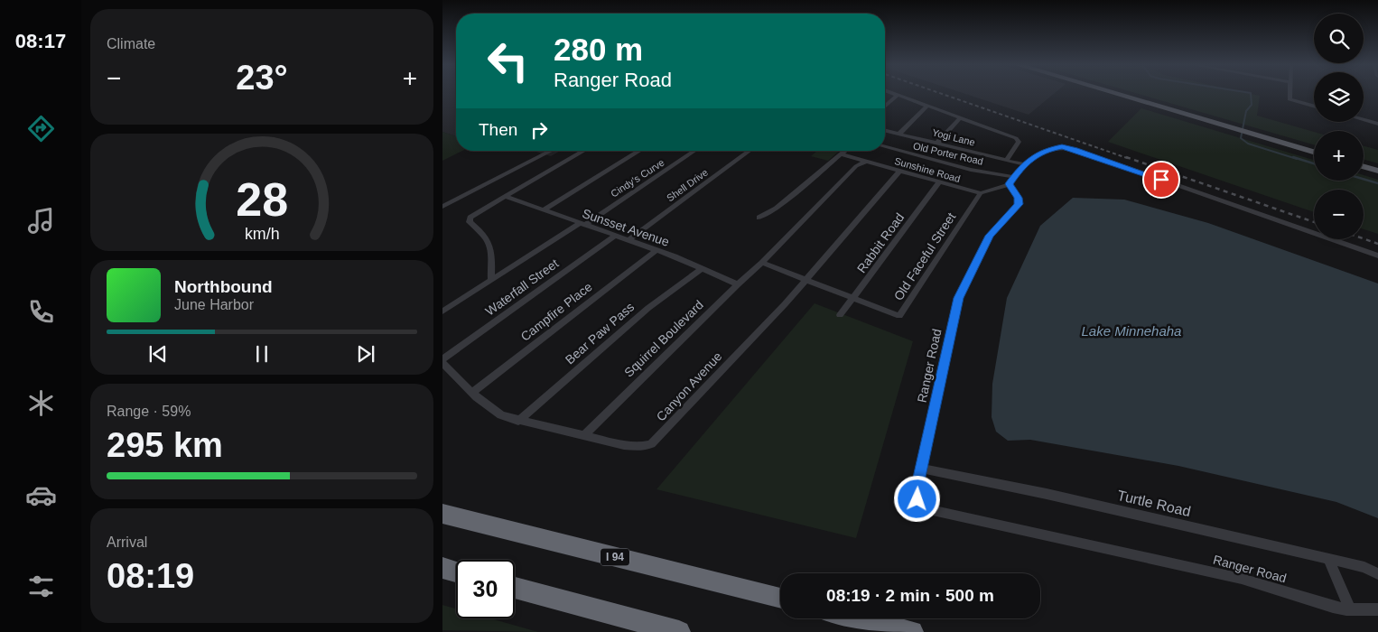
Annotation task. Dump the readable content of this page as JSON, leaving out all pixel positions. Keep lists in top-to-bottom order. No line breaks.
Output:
{"streets":{"highway":["I 94"],"street":["Yogi Lane","Old Porter Road","Sunshine Road","Cindy's Curve","Shell Drive","Sunsset Avenue","Rabbit Road","Old Faceful Street","Waterfall Street","Campfire Place","Bear Paw Pass","Squirrel Boulevard","Ranger Road","Canyon Avenue","Turtle Road"]},"crossings":[["Old Porter Road","Ranger Road"],["Sunshine Road","Rabbit Road"],["Sunshine Road","Old Faceful Street"],["Sunshine Road","Canyon Avenue"],["Cindy's Curve","Sunsset Avenue"],["Shell Drive","Sunsset Avenue"],["Sunsset Avenue","Waterfall Street"],["Sunsset Avenue","Campfire Place"],["Sunsset Avenue","Bear Paw Pass"],["Sunsset Avenue","Squirrel Boulevard"],["Rabbit Road","Old Faceful Street"],["Old Faceful Street","Squirrel Boulevard"],["Old Faceful Street","Canyon Avenue"],["Campfire Place","Canyon Avenue"],["Bear Paw Pass","Canyon Avenue"],["Squirrel Boulevard","Canyon Avenue"],["Ranger Road","Turtle Road"]],"water":["Lake Minnehaha"],"page":{"tabs":"08:17","tile":["Climate",["Range · 59%","295 km"],["Arrival","08:19"]],"map_buttons":["+","−"],"turn":["280 m","Ranger Road"],"heat":["−","23°","+"],"then":"Then","song":["Northbound","June Harbor"],"limit":"30","trip":"08:19 · 2 min · 500 m","gauge":["28","km/h"]}}
